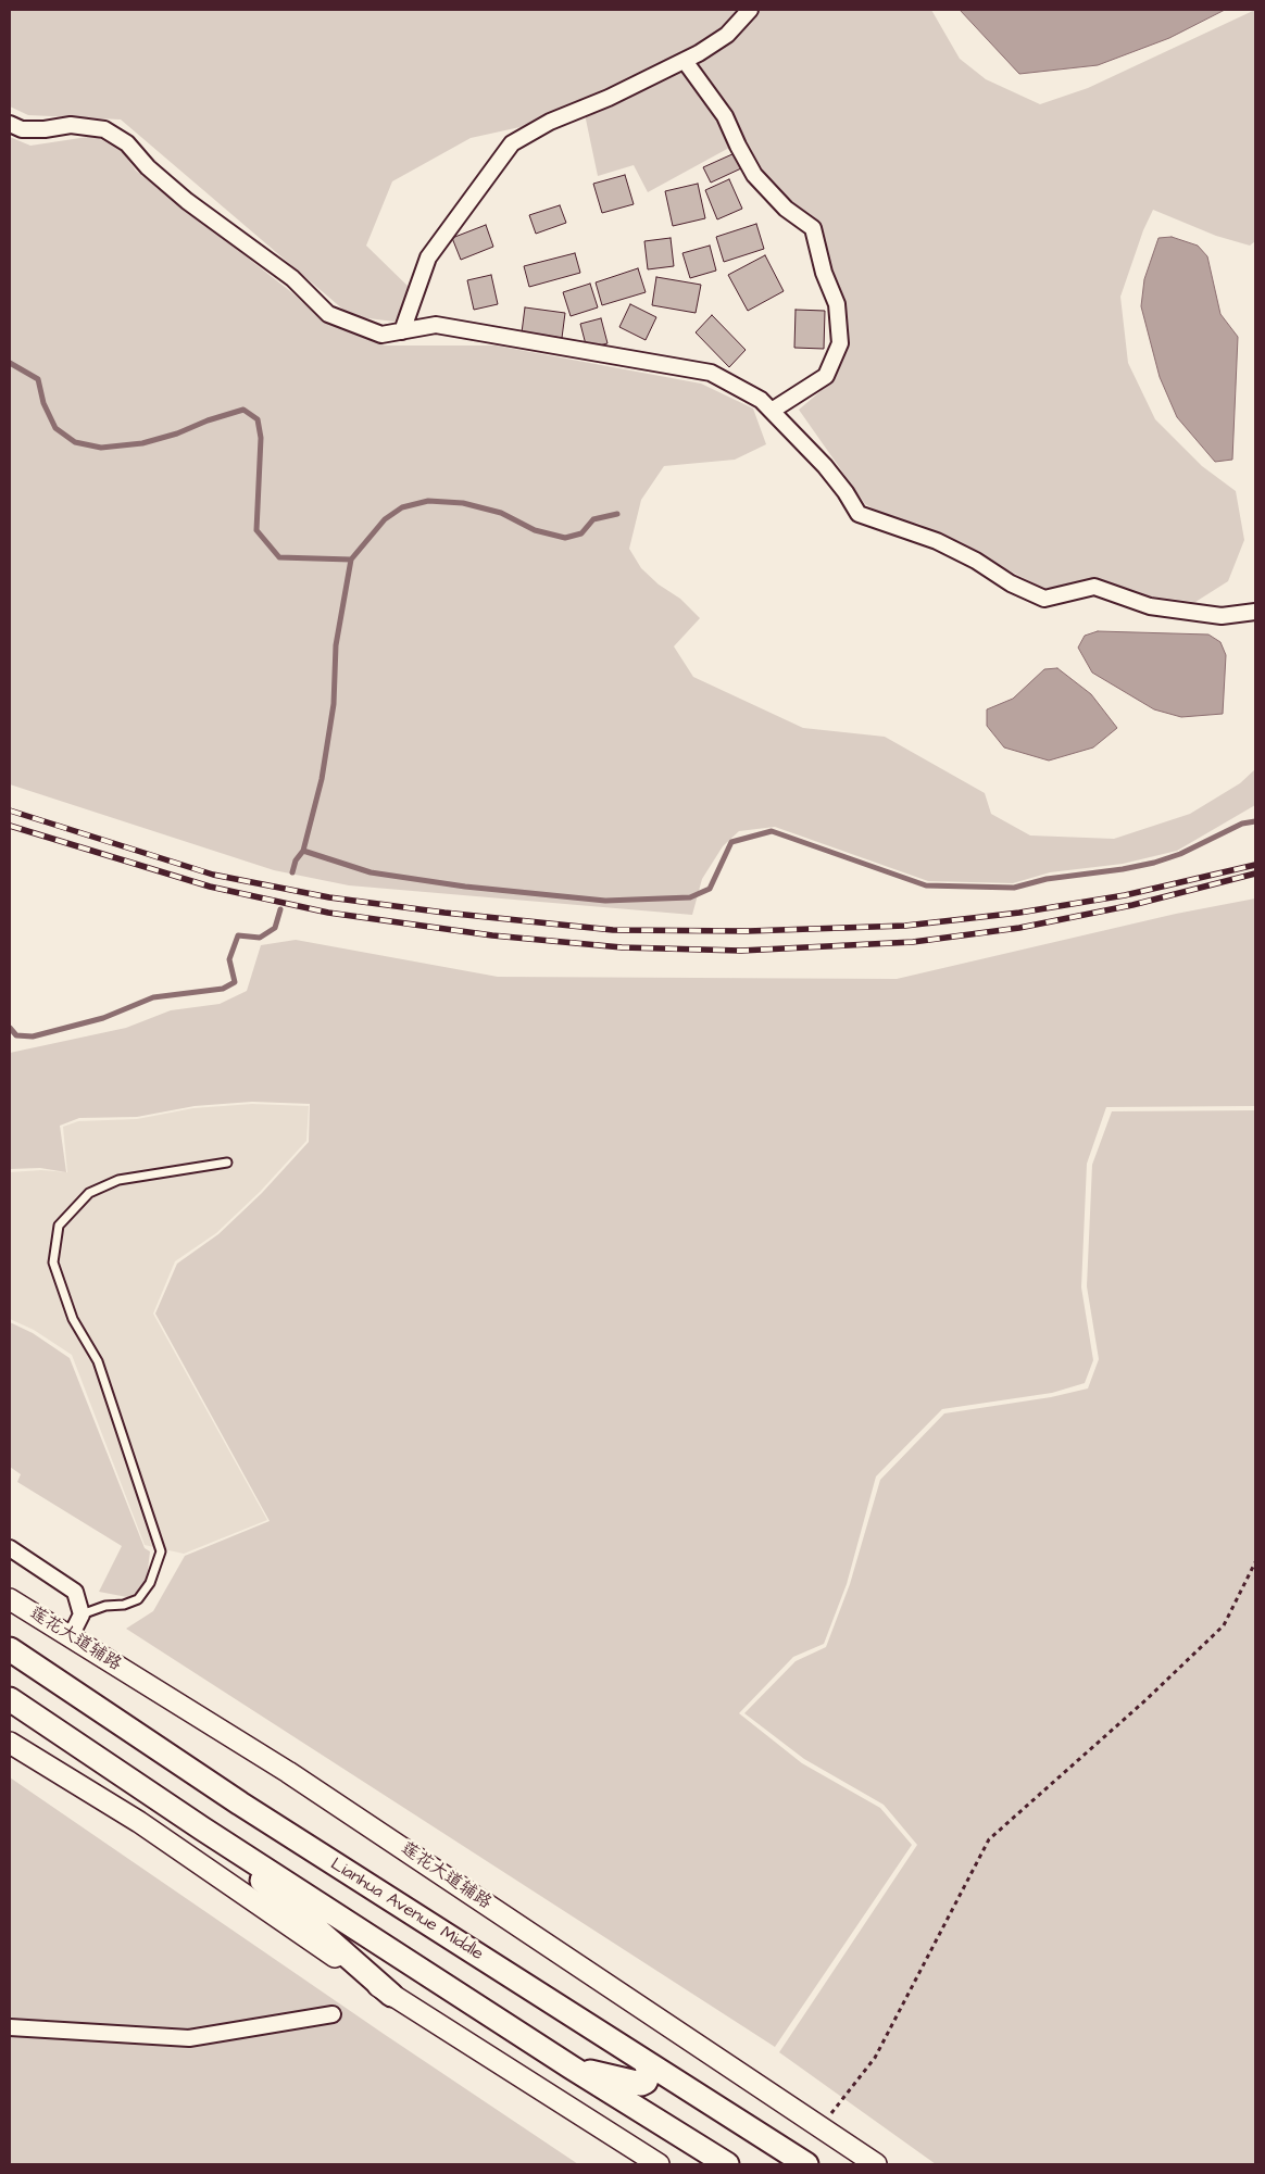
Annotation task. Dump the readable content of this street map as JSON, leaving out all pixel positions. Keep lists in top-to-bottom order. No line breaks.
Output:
{"streets":{"main road":["Lianhua Avenue Middle"],"street":["莲花大道辅路"]}}
